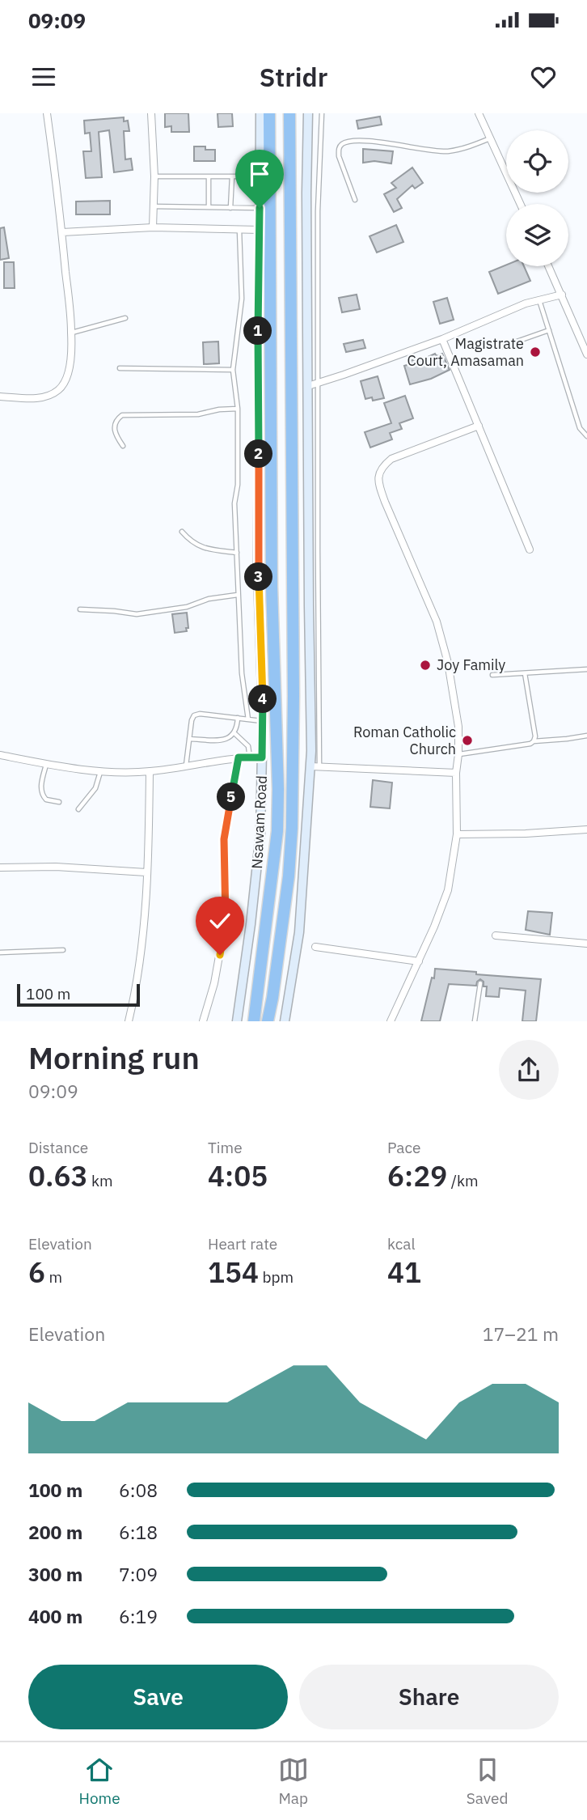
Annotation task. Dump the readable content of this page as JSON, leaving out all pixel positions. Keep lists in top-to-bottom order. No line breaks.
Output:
{"streets":{"highway":["Nsawam Road"]},"places":["Magistrate Court, Amasaman","Joy Family","Roman Catholic Church"],"scale_bar":"100 m","page":{"status":"09:09","header":"Stridr","pins":["1","2","3","4","5"],"scale":"100 m","heading":["Morning run","09:09"],"stats":[["Distance","0.63 km"],["Time","4:05"],["Pace","6:29 /km"],["Elevation","6 m"],["Heart rate","154 bpm"],["kcal","41"]],"chart":["Elevation","17–21 m"],"list":[{"name":"100 m","note":"6:08"},{"name":"200 m","note":"6:18"},{"name":"300 m","note":"7:09"},{"name":"400 m","note":"6:19"}],"buttons":["Save","Share"],"tabs":["Home","Map","Saved"]}}
